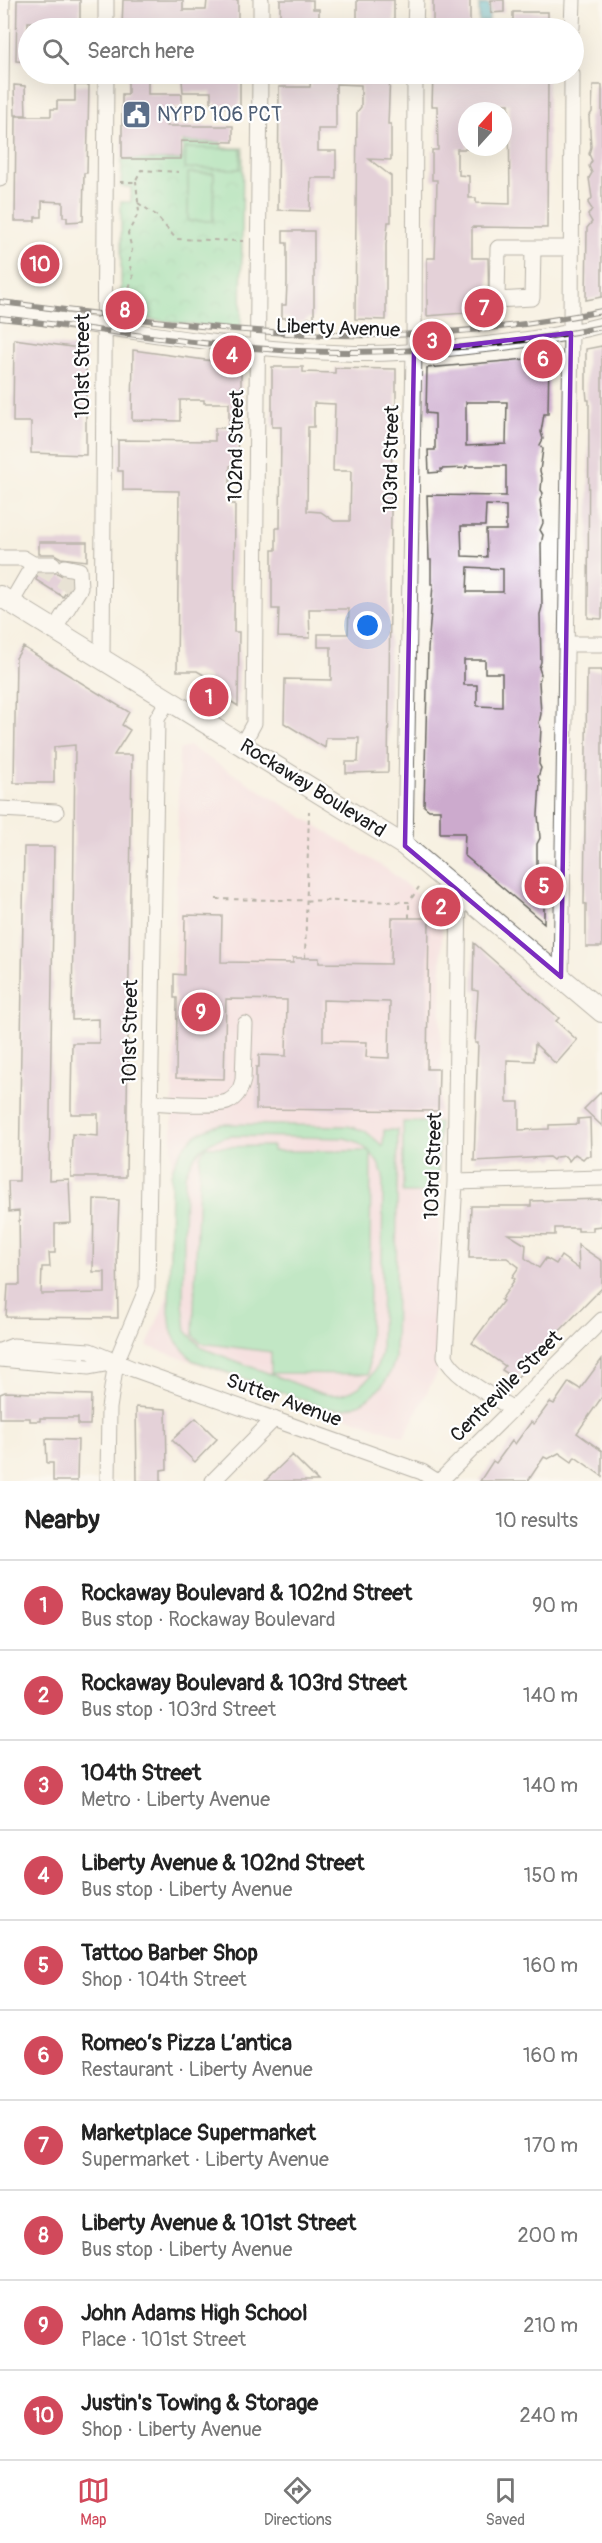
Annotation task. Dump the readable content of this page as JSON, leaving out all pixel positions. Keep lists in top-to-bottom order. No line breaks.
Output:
{"streets":{"main road":["Rockaway Boulevard"],"street":["Liberty Avenue","101st Street","102nd Street","103rd Street","Centreville Street","Sutter Avenue"]},"crossings":[["Liberty Avenue","101st Street"],["Liberty Avenue","102nd Street"],["Liberty Avenue","103rd Street"],["101st Street","Rockaway Boulevard"],["101st Street","Sutter Avenue"],["102nd Street","Rockaway Boulevard"],["103rd Street","Rockaway Boulevard"],["103rd Street","Centreville Street"],["Centreville Street","Sutter Avenue"]],"places":{"public building":["NYPD 106 PCT"]},"north":"top","page":{"search":"Search here","pins":["10","7","8","3","4","6","1","5","2","9"],"heading":["Nearby","10 results"],"list":[{"mark":"1","name":"Rockaway Boulevard & 102nd Street","note":"Bus stop · Rockaway Boulevard","value":"90 m"},{"mark":"2","name":"Rockaway Boulevard & 103rd Street","note":"Bus stop · 103rd Street","value":"140 m"},{"mark":"3","name":"104th Street","note":"Metro · Liberty Avenue","value":"140 m"},{"mark":"4","name":"Liberty Avenue & 102nd Street","note":"Bus stop · Liberty Avenue","value":"150 m"},{"mark":"5","name":"Tattoo Barber Shop","note":"Shop · 104th Street","value":"160 m"},{"mark":"6","name":"Romeo’s Pizza L’antica","note":"Restaurant · Liberty Avenue","value":"160 m"},{"mark":"7","name":"Marketplace Supermarket","note":"Supermarket · Liberty Avenue","value":"170 m"},{"mark":"8","name":"Liberty Avenue & 101st Street","note":"Bus stop · Liberty Avenue","value":"200 m"},{"mark":"9","name":"John Adams High School","note":"Place · 101st Street","value":"210 m"},{"mark":"10","name":"Justin's Towing & Storage","note":"Shop · Liberty Avenue","value":"240 m"}],"nav":["Map","Directions","Saved"]}}
